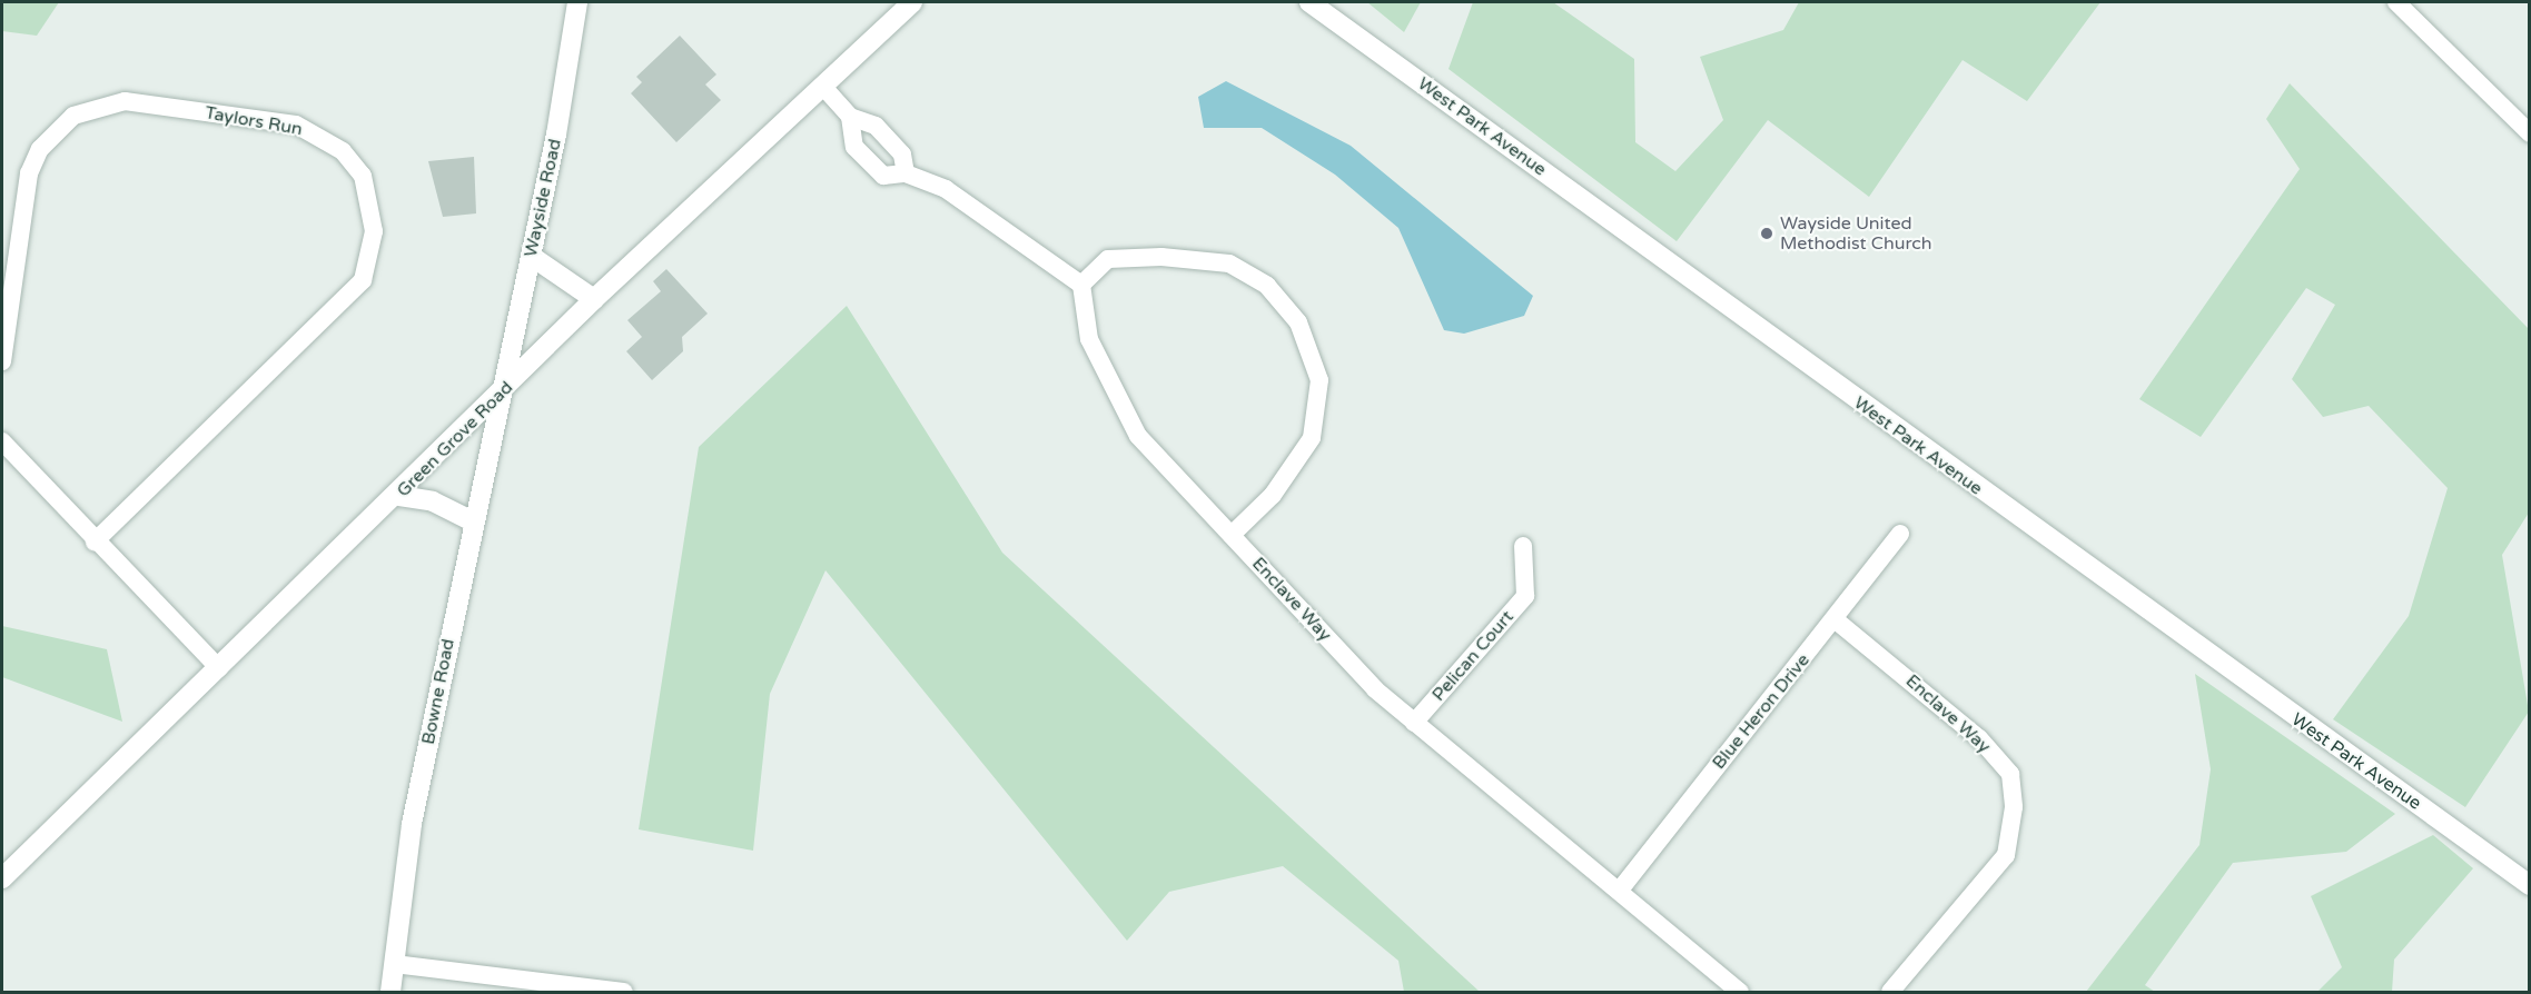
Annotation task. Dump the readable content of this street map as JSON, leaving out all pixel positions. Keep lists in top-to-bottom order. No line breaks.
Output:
{"streets":{"street":["Taylors Run","West Park Avenue","Wayside Road","Green Grove Road","Enclave Way","Pelican Court","Bowne Road","Blue Heron Drive"]},"crossings":[["Wayside Road","Green Grove Road"],["Wayside Road","Bowne Road"],["Green Grove Road","Bowne Road"],["Enclave Way","Pelican Court"],["Enclave Way","Blue Heron Drive"]],"places":["Wayside United Methodist Church"]}
